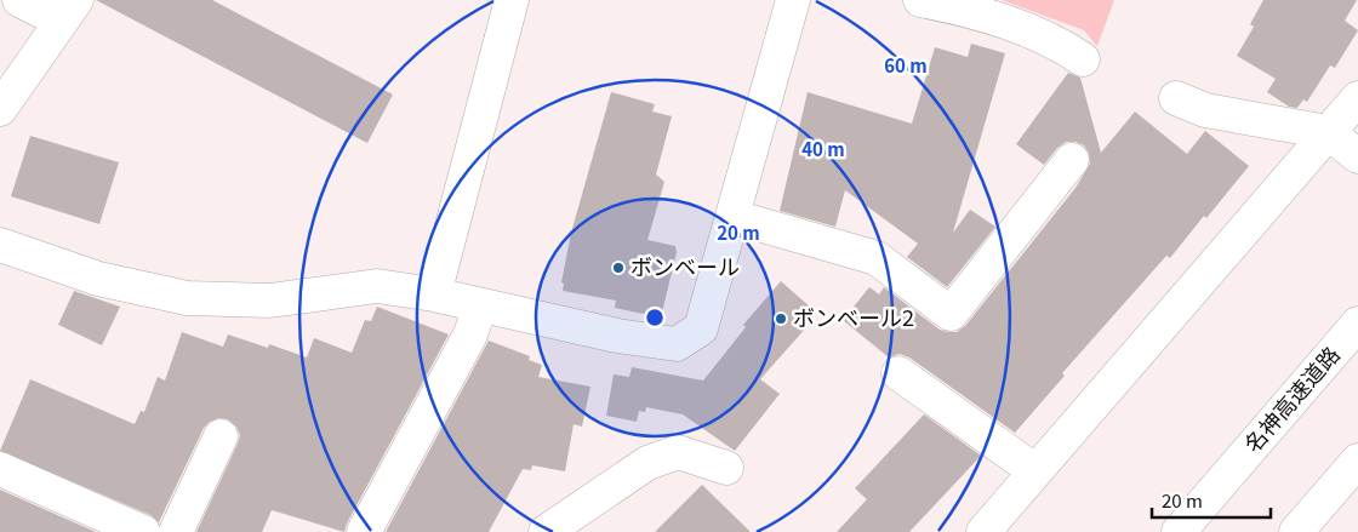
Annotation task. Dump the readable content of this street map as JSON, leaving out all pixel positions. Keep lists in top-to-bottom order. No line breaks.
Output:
{"streets":{"main road":["名神高速道路"]},"places":["ボンベール","ボンベール2"],"scale_bar":"20 m","rings":["60 m","40 m","20 m"]}
